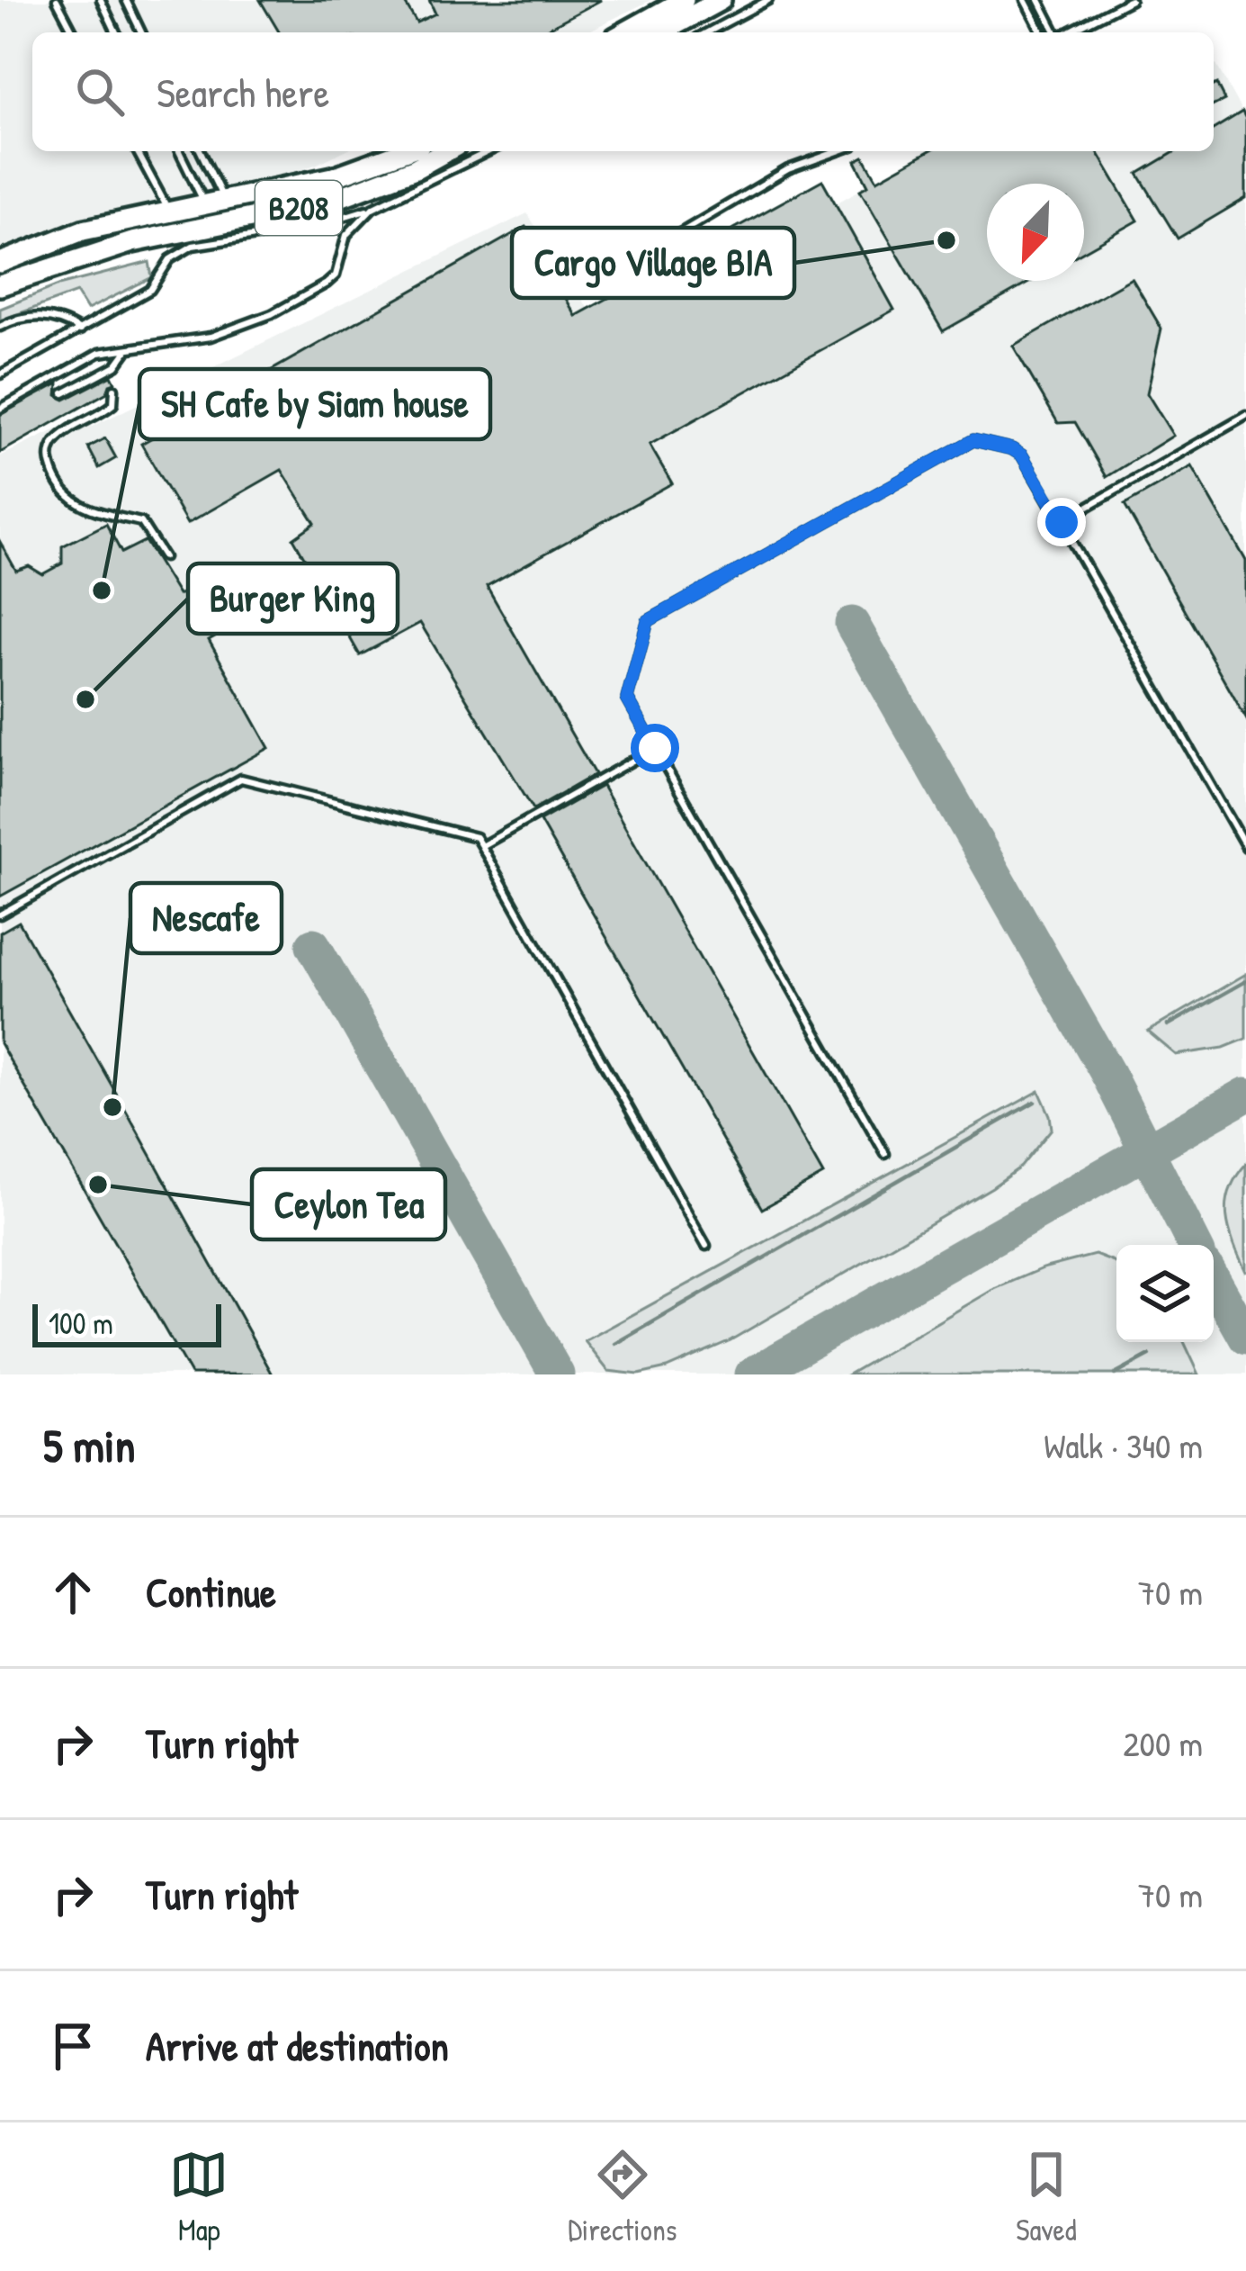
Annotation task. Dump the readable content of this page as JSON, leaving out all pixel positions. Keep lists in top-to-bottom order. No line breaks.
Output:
{"streets":{"main road":["B208"]},"places":["Cargo Village BIA","SH Cafe by Siam house","Burger King","Nescafe","Ceylon Tea"],"scale_bar":"100 m","north":"bottom left","page":{"search":"Search here","scale":"100 m","heading":["5 min","Walk · 340 m"],"list":[["Continue","70 m"],["Turn right","200 m"],["Turn right","70 m"],"Arrive at destination"],"nav":["Map","Directions","Saved"]}}
